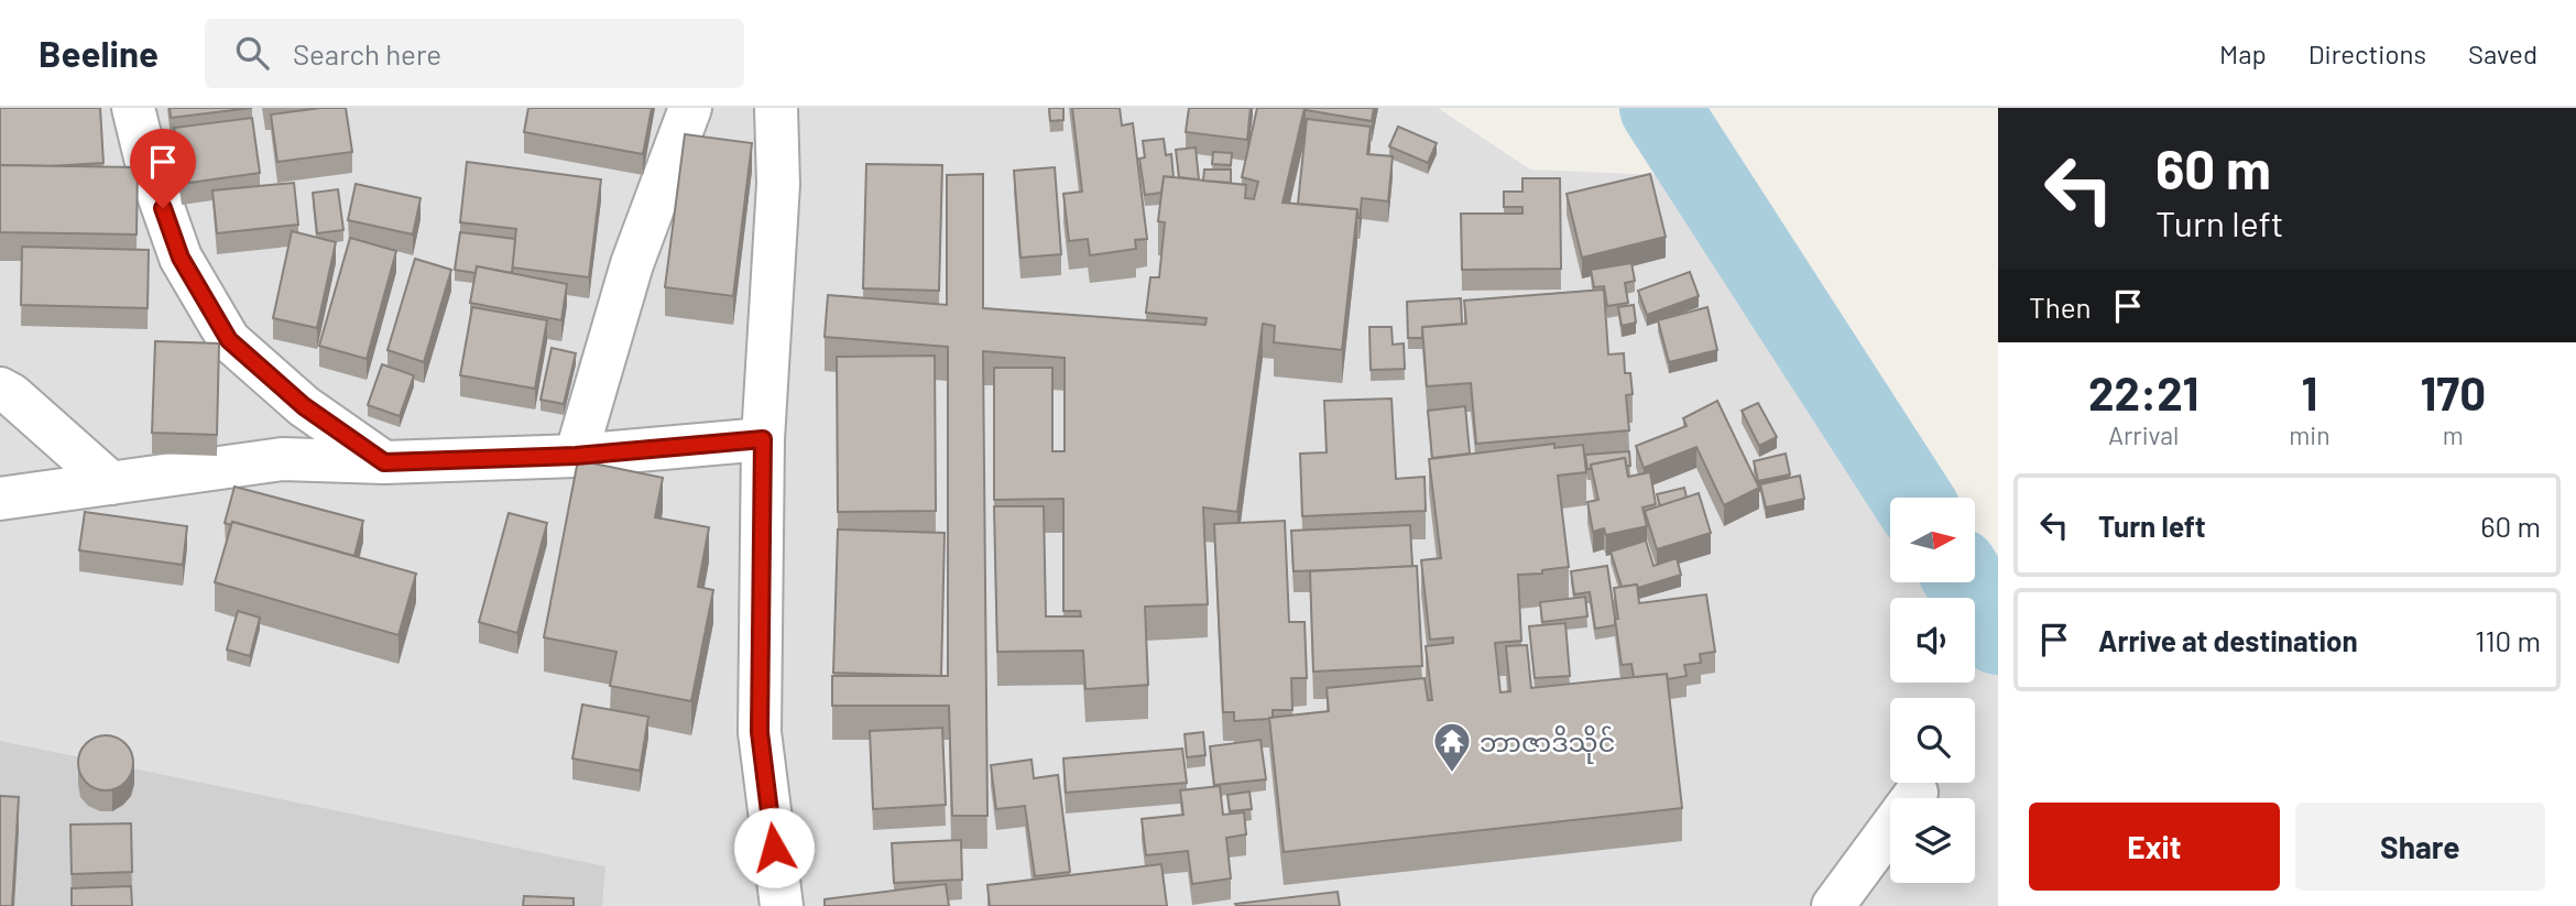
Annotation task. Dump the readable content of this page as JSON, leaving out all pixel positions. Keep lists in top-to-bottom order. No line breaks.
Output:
{"places":{"temple":["ဘာဇာဒိသိုင်"]},"north":"right","page":{"header":"Beeline","search":"Search here","nav":["Map","Directions","Saved"],"turn":["60 m","Turn left"],"then":"Then","eta":["22:21","Arrival","1","min","170","m"],"list":[{"name":"Turn left","value":"60 m"},{"name":"Arrive at destination","value":"110 m"}],"buttons":["Exit","Share"]}}
